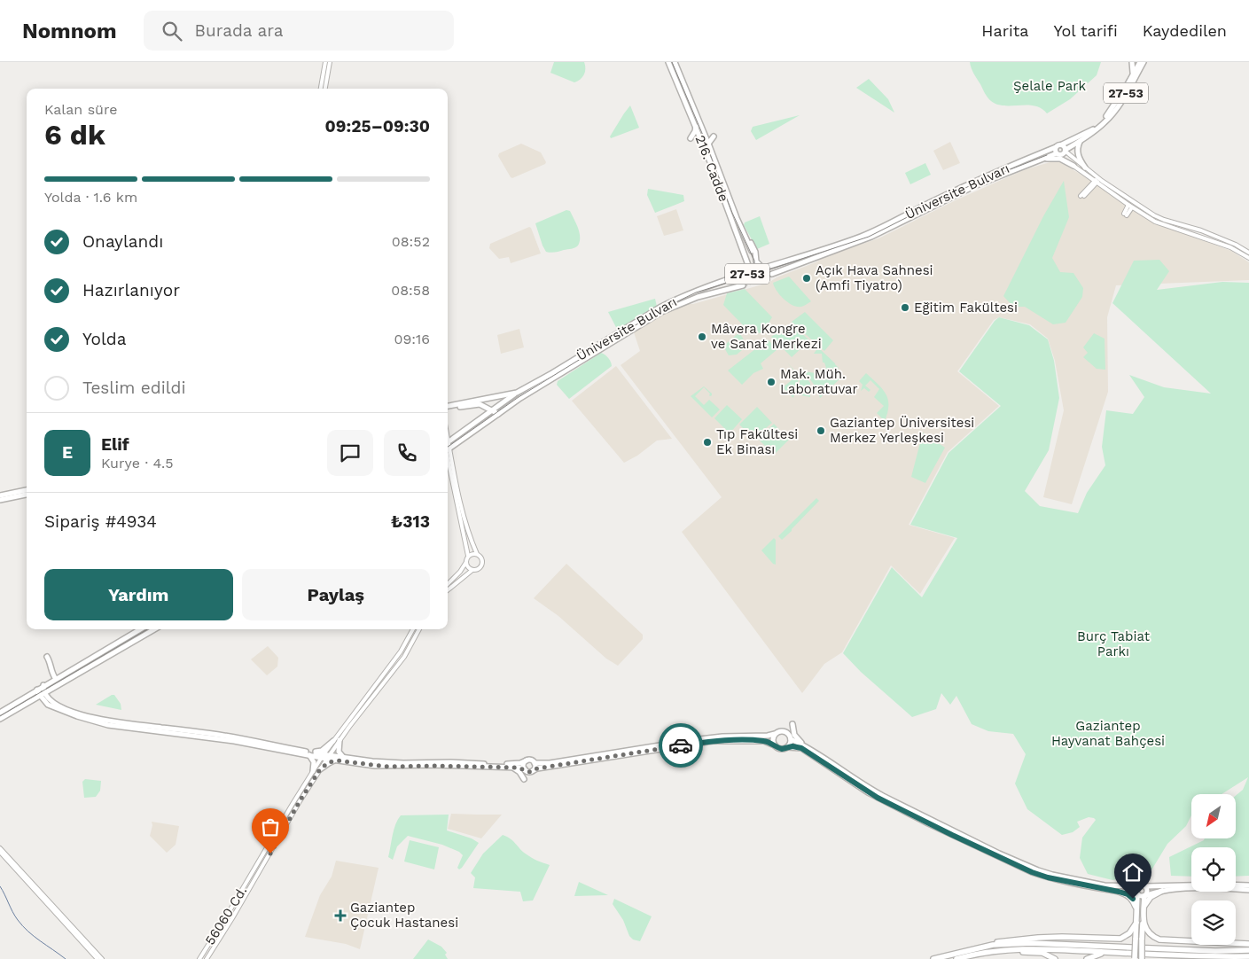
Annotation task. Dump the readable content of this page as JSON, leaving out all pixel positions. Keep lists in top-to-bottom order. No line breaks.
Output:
{"streets":{"main road":["27-53","216. Cadde","Üniversite Bulvarı","56060 Cd."]},"crossings":[["27-53","Üniversite Bulvarı"],["216. Cadde","Üniversite Bulvarı"]],"parks":["Şelale Park","Burç Tabiat Parkı","Gaziantep Hayvanat Bahçesi"],"places":{"other":["Açık Hava Sahnesi (Amfi Tiyatro)","Eğitim Fakültesi","Mâvera Kongre ve Sanat Merkezi","Mak. Müh. Laboratuvar","Gaziantep Üniversitesi Merkez Yerleşkesi","Tıp Fakültesi Ek Binası"],"health":["Gaziantep Çocuk Hastanesi"]},"north":"bottom left","page":{"header":"Nomnom","search":"Burada ara","nav":["Harita","Yol tarifi","Kaydedilen"],"heading":["6 dk","Kalan süre","09:25–09:30"],"panel":["Elif","Kurye · 4.5","Sipariş #4934","₺313"],"bar":"Yolda · 1.6 km","list":[["Onaylandı","08:52"],["Hazırlanıyor","08:58"],["Yolda","09:16"],"Teslim edildi"],"round":"E","buttons":["Yardım","Paylaş"]}}
